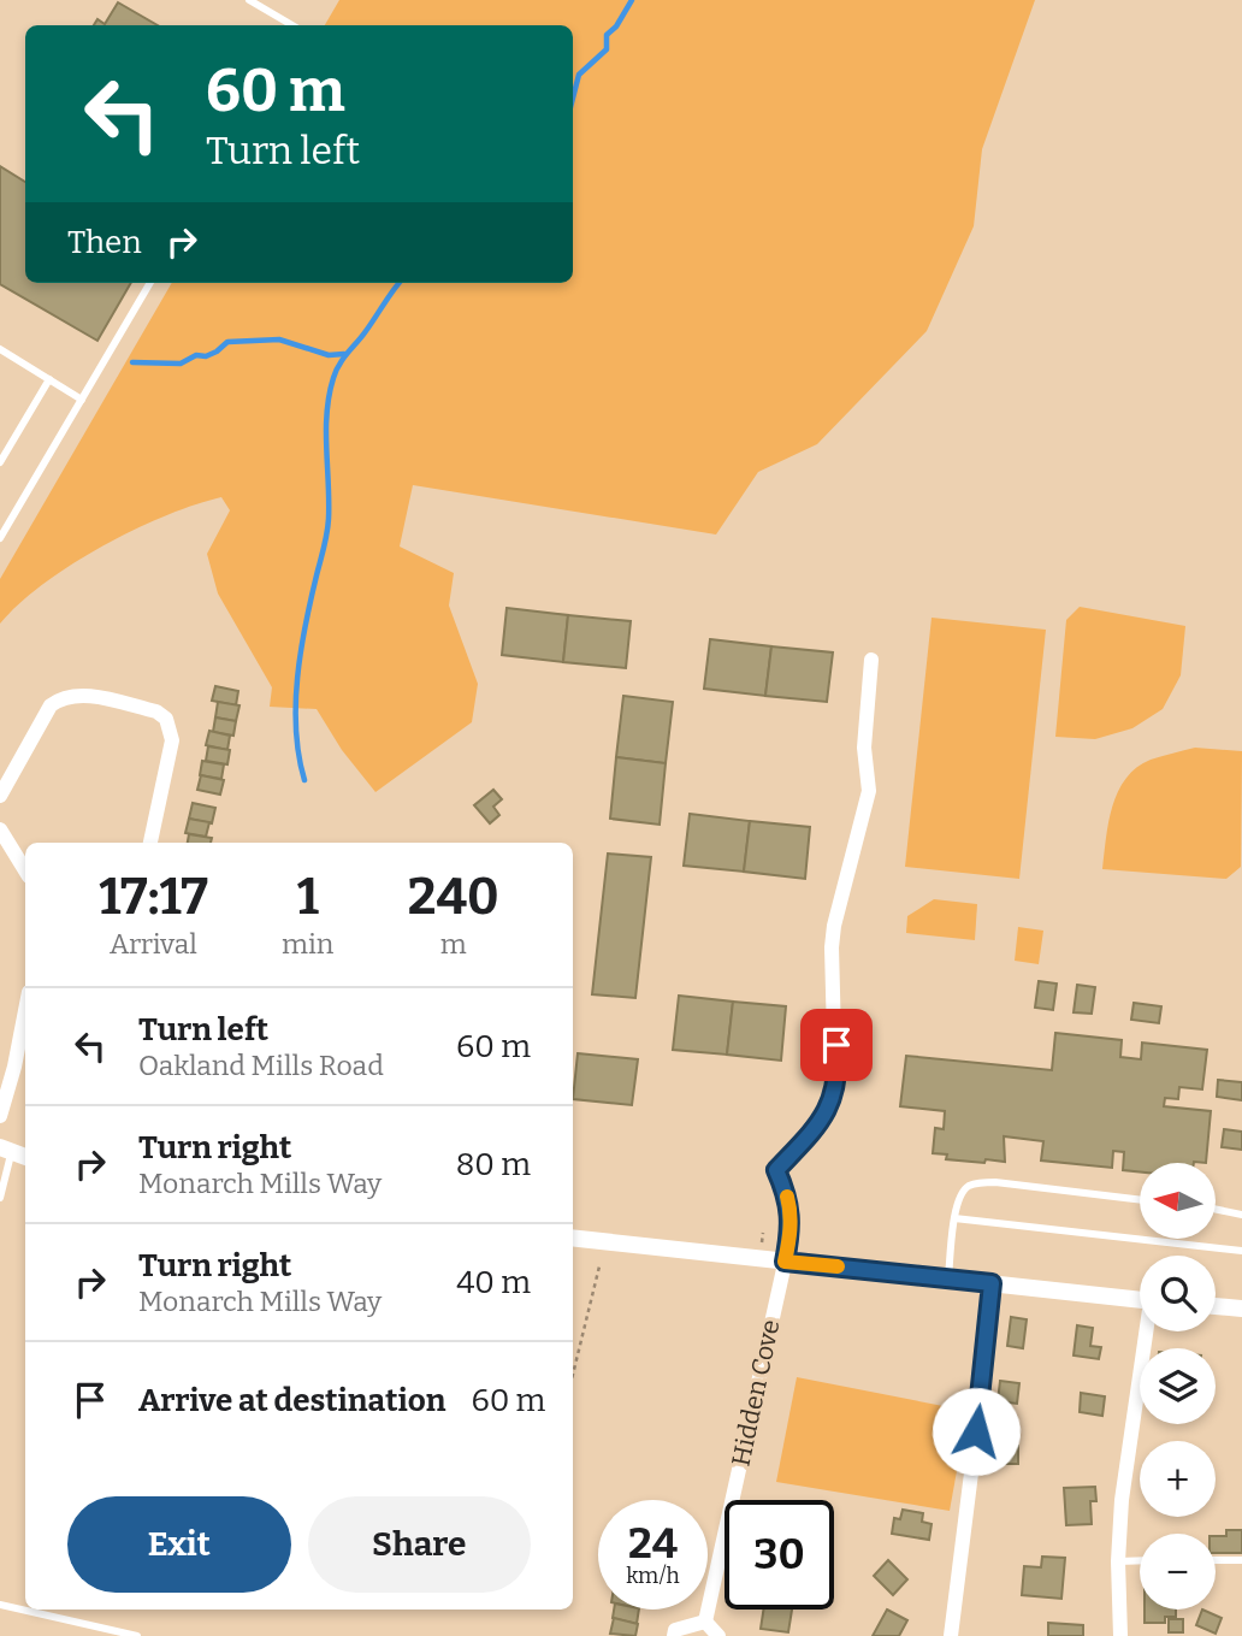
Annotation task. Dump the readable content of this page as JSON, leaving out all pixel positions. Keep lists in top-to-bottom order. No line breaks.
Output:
{"streets":{"street":["Hidden Cove"]},"north":"left","page":{"turn":["60 m","Turn left"],"then":"Then","eta":["17:17","Arrival","1","min","240","m"],"list":[{"name":"Turn left","note":"Oakland Mills Road","value":"60 m"},{"name":"Turn right","note":"Monarch Mills Way","value":"80 m"},{"name":"Turn right","note":"Monarch Mills Way","value":"40 m"},{"name":"Arrive at destination","value":"60 m"}],"map_buttons":["+","−"],"buttons":["Exit","Share"],"speed":"24 km/h","limit":"30"}}
